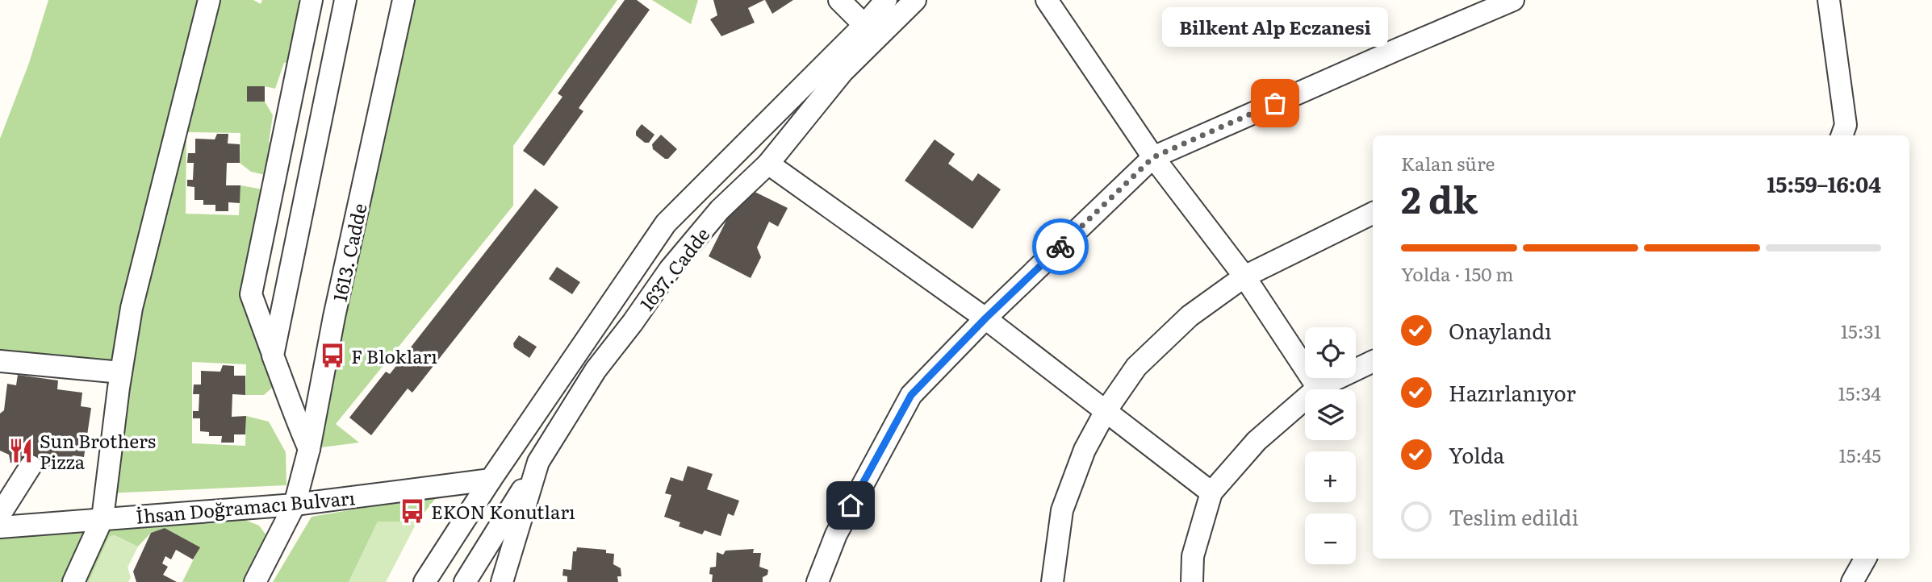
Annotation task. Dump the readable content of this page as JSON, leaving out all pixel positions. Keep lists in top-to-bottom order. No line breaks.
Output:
{"streets":{"street":["1613. Cadde","1637. Cadde","İhsan Doğramacı Bulvarı"]},"crossings":[["1613. Cadde","İhsan Doğramacı Bulvarı"],["1637. Cadde","İhsan Doğramacı Bulvarı"]],"places":{"other":["Bilkent Alp Eczanesi"],"bus stop":["F Blokları","EKON Konutları"],"restaurant":["Sun Brothers Pizza"]},"page":{"bubble":"Bilkent Alp Eczanesi","heading":["2 dk","Kalan süre","15:59–16:04"],"bar":"Yolda · 150 m","list":[["Onaylandı","15:31"],["Hazırlanıyor","15:34"],["Yolda","15:45"],"Teslim edildi"],"map_buttons":["+","−"]}}
